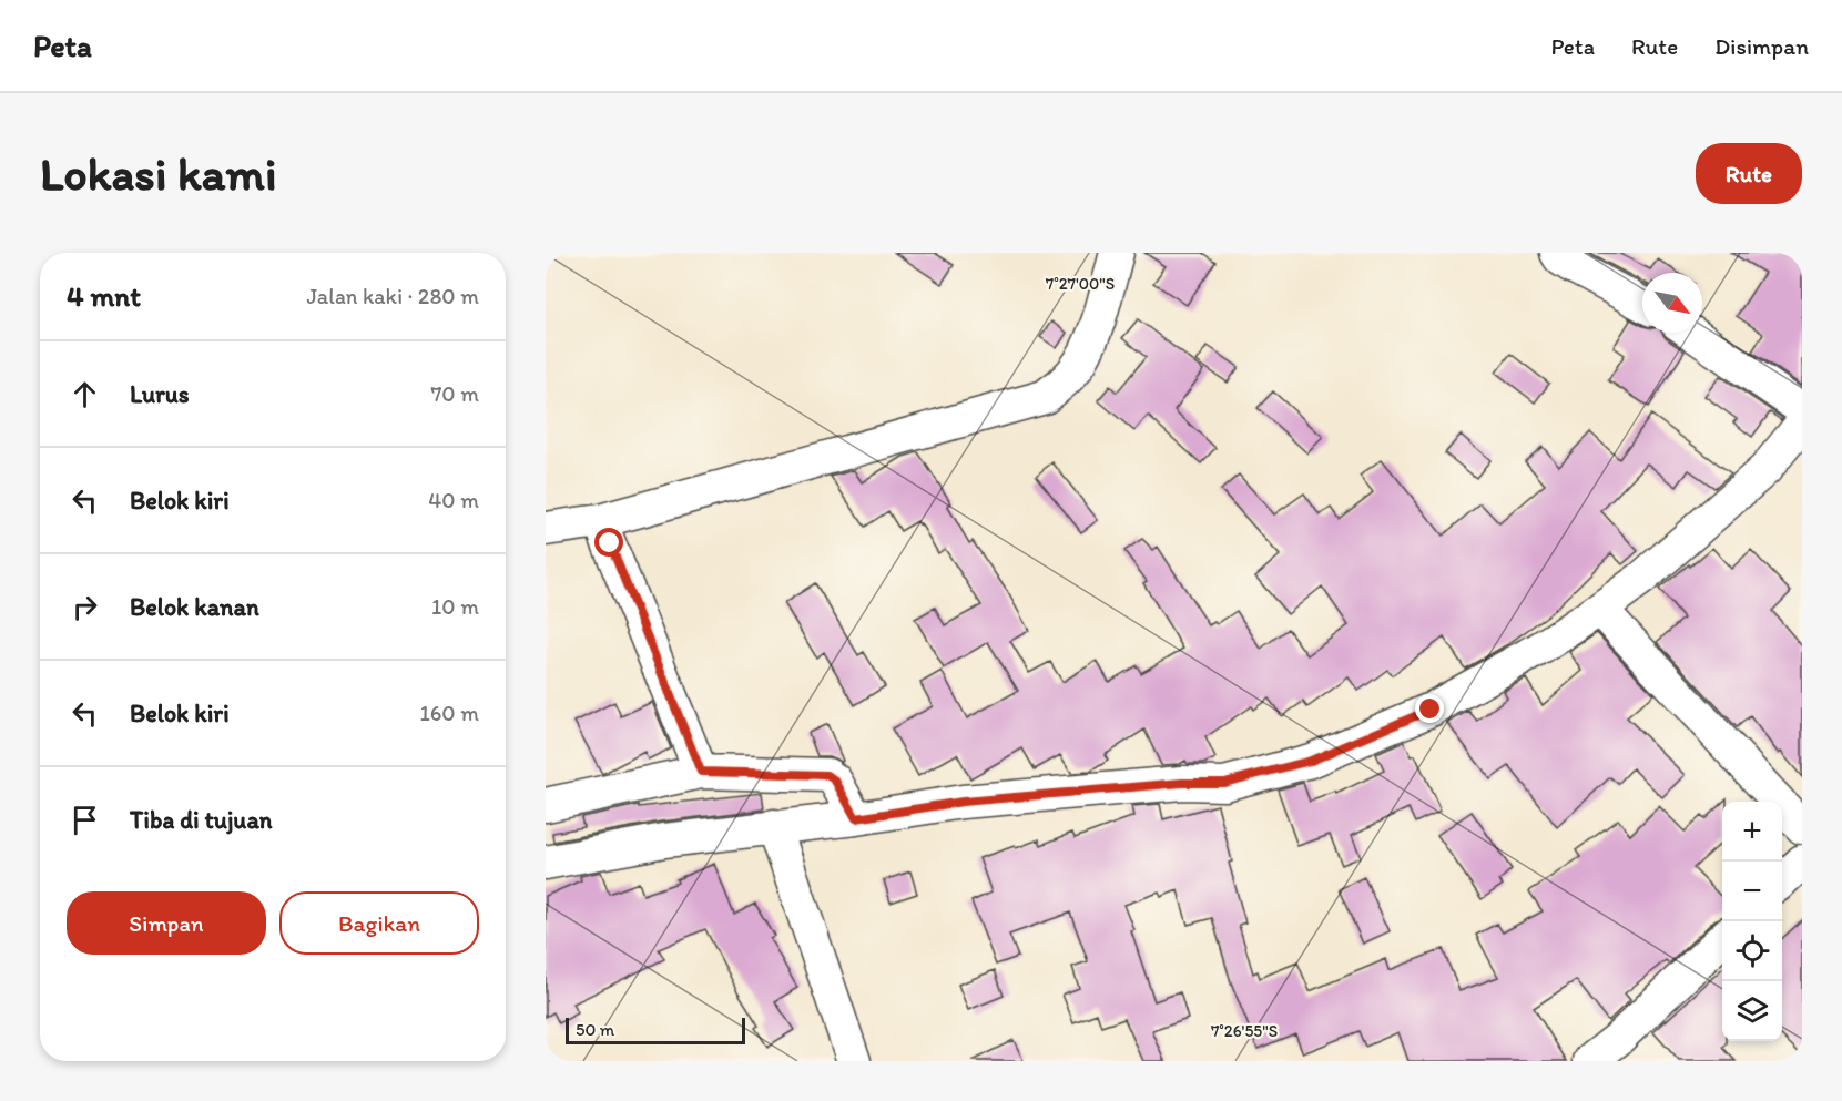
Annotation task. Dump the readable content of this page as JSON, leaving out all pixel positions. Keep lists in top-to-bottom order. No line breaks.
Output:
{"scale_bar":"50 m","north":"bottom right","page":{"header":"Peta","nav":["Peta","Rute","Disimpan"],"buttons":["Rute",["Simpan","Bagikan"]],"title":"Lokasi kami","heading":["4 mnt","Jalan kaki · 280 m"],"list":[["Lurus","70 m"],["Belok kiri","40 m"],["Belok kanan","10 m"],["Belok kiri","160 m"],"Tiba di tujuan"],"map_buttons":["+","−"],"scale":"50 m"},"coordinates":["7°27'00\"S","7°26'55\"S"]}
